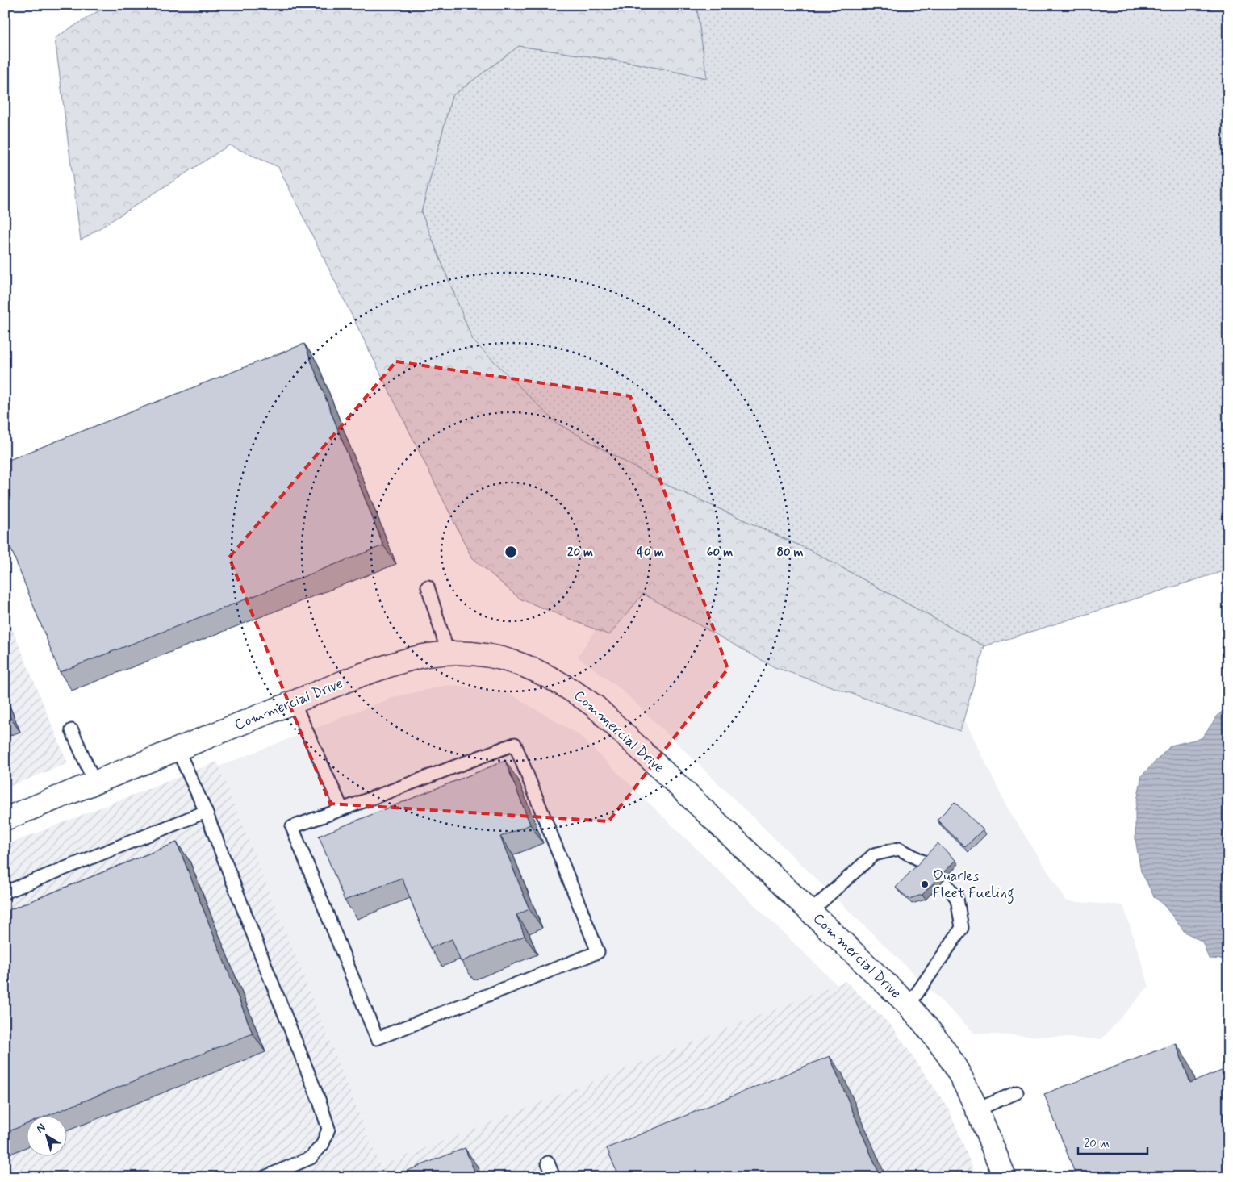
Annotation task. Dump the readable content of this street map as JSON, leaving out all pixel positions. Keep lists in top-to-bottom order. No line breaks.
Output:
{"streets":{"street":["Commercial Drive"]},"places":["Quarles Fleet Fueling"],"scale_bar":"20 m","north":"top left","rings":["20 m","40 m","60 m","80 m"]}
